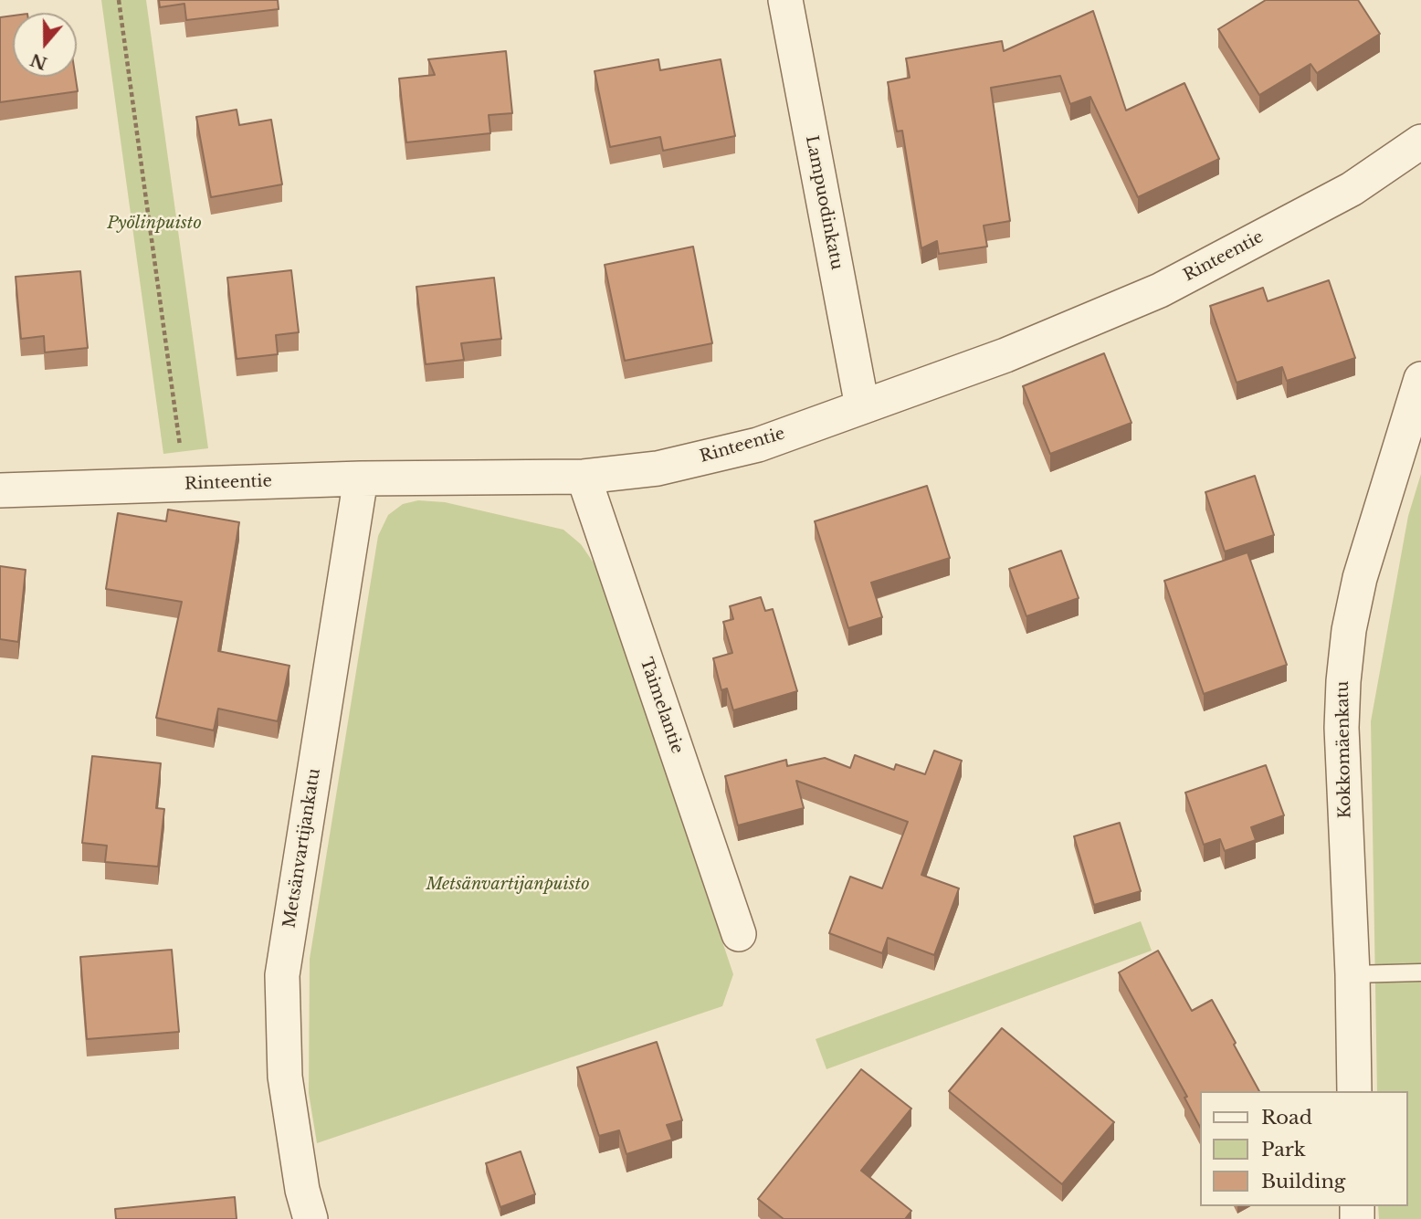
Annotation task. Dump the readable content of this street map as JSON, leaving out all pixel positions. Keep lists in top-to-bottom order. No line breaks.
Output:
{"streets":{"street":["Lampuodinkatu","Rinteentie","Taimelantie","Kokkomäenkatu","Metsänvartijankatu"]},"crossings":[["Lampuodinkatu","Rinteentie"],["Rinteentie","Taimelantie"],["Rinteentie","Metsänvartijankatu"]],"parks":["Pyölinpuisto","Metsänvartijanpuisto"],"legend":["Road","Park","Building"],"north":"bottom"}
